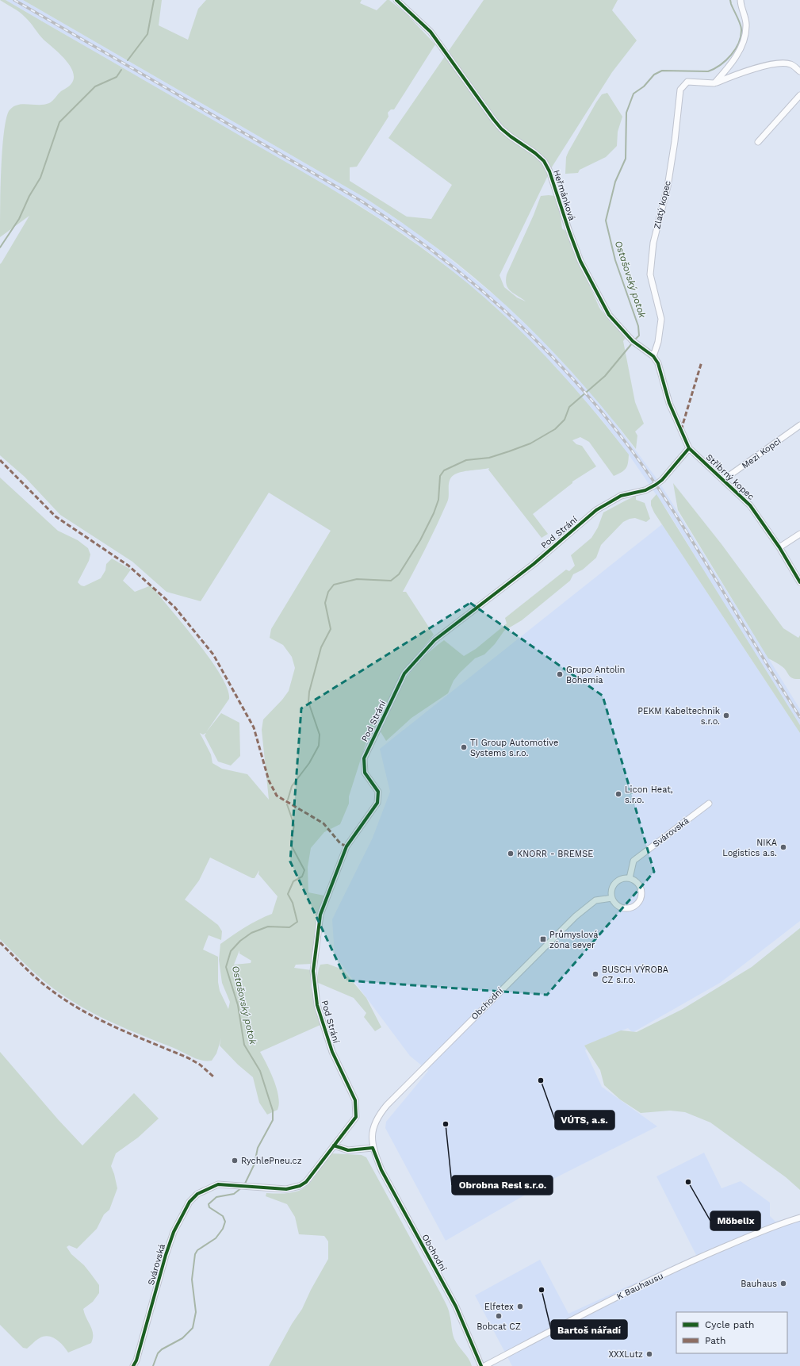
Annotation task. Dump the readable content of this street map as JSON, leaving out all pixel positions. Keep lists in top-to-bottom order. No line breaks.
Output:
{"streets":{"street":["Heřmánková","Zlatý kopec","Mezi Kopci","Stříbrný kopec","Pod Strání","Svárovská","Obchodní","K Bauhausu"]},"crossings":[["Heřmánková","Zlatý kopec"],["Heřmánková","Stříbrný kopec"],["Zlatý kopec","Stříbrný kopec"],["Mezi Kopci","Stříbrný kopec"],["Stříbrný kopec","Pod Strání"],["Pod Strání","Svárovská"],["Svárovská","Obchodní"]],"water":["Ostašovský potok"],"places":{"other":["Grupo Antolin Bohemia","PEKM Kabeltechnik s.r.o.","TI Group Automotive Systems s.r.o.","Licon Heat, s.r.o.","NIKA Logistics a.s.","KNORR - BREMSE","BUSCH VÝROBA CZ s.r.o.","VÚTS, a.s.","Obrobna Resl s.r.o.","RychlePneu.cz","Möbelix","Bauhaus","Bartoš nářadí","Elfetex","Bobcat CZ","XXXLutz"],"transit":["Průmyslová zóna sever"]},"legend":["Cycle path","Path"]}
